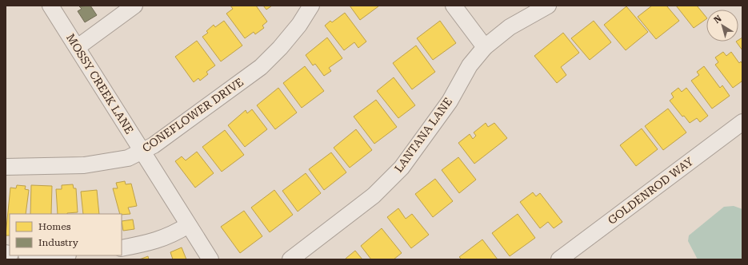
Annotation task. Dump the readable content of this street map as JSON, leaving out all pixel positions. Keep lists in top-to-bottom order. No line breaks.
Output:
{"streets":{"street":["MOSSY CREEK LANE","CONEFLOWER DRIVE","LANTANA LANE","GOLDENROD WAY"]},"crossings":[["MOSSY CREEK LANE","CONEFLOWER DRIVE"]],"legend":["Homes","Industry"],"north":"top left"}
